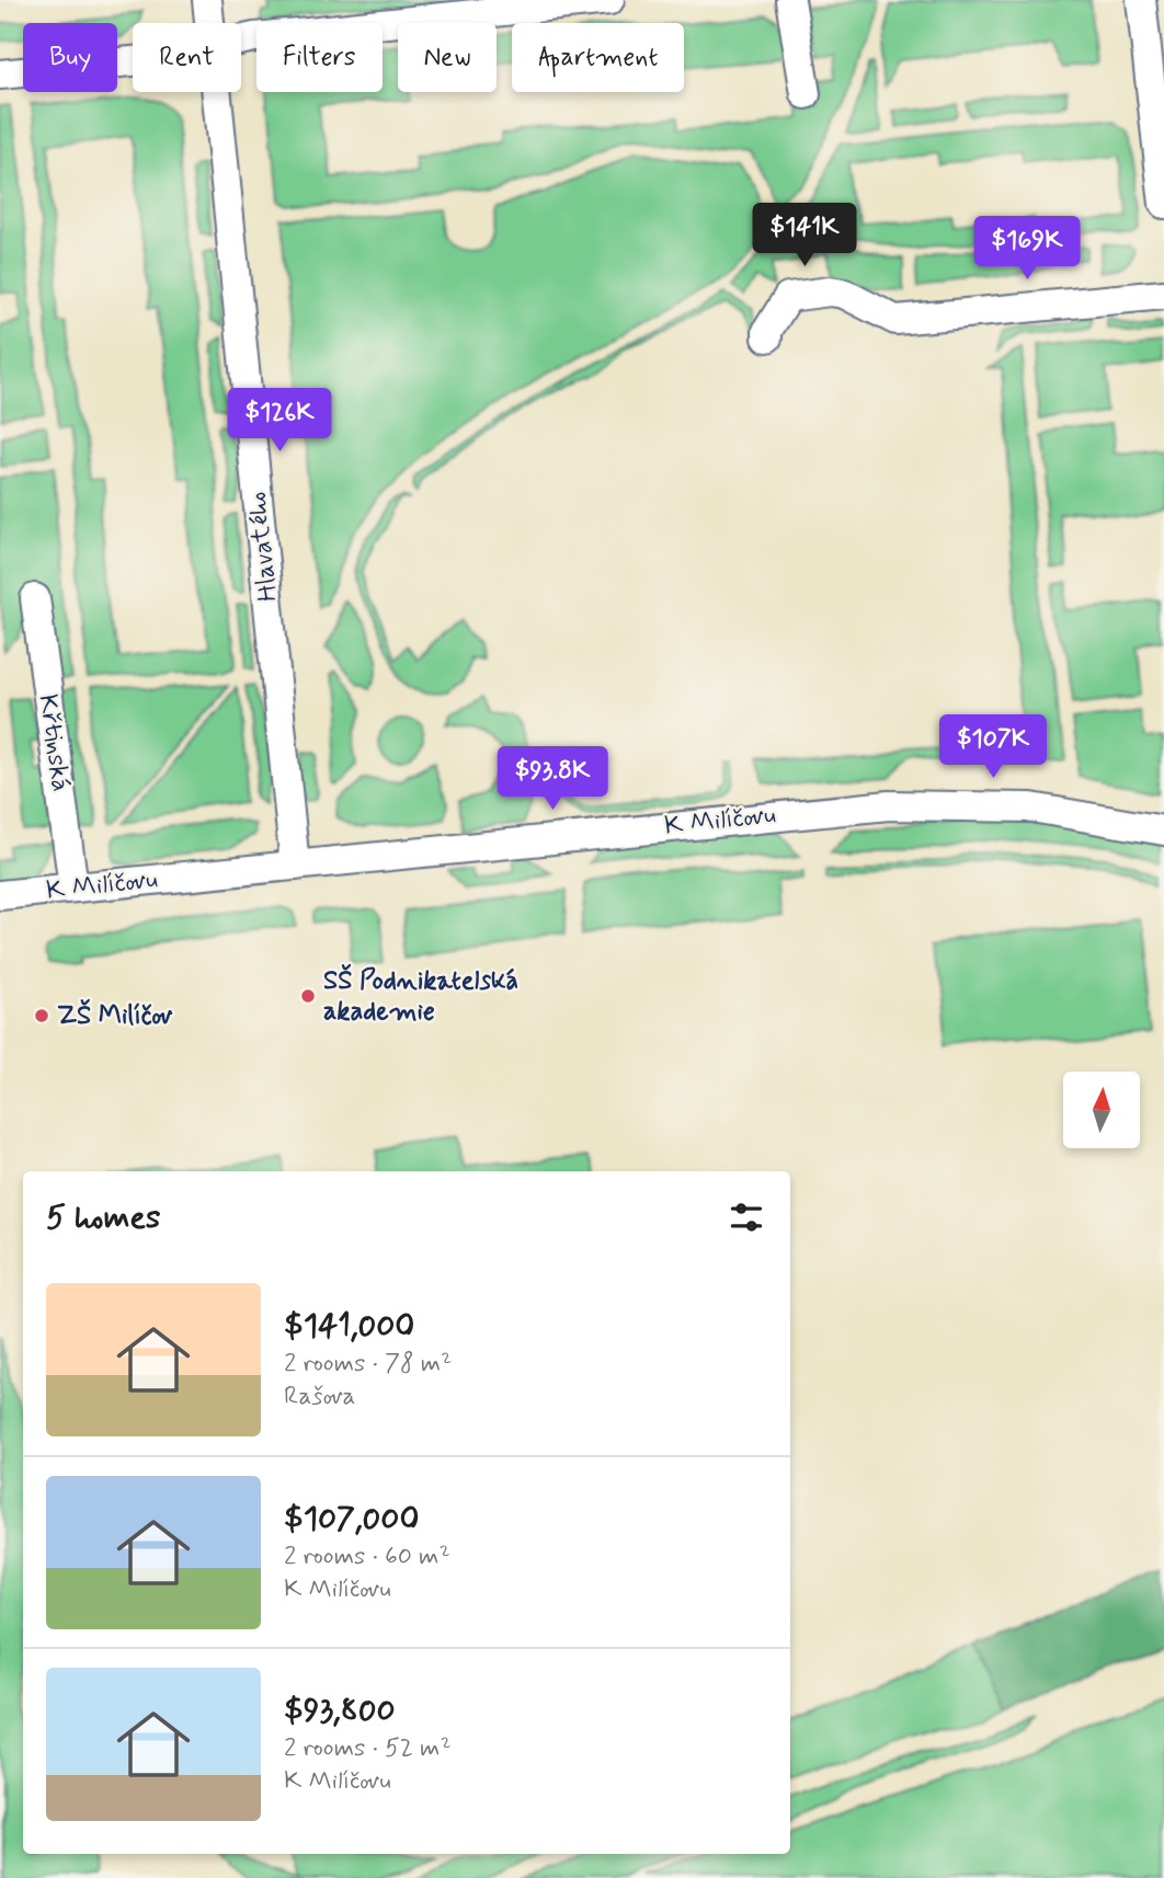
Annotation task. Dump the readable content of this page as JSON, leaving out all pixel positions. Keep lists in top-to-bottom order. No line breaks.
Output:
{"streets":{"street":["Hlavatého","Křtinská","K Milíčovu"]},"crossings":[["Hlavatého","K Milíčovu"],["Křtinská","K Milíčovu"]],"places":["SŠ Podnikatelská akademie","ZŠ Milíčov"],"north":"top","page":{"chip":["Buy","Rent","Filters","New","Apartment"],"price":["$141K","$169K","$126K","$107K","$93.8K"],"heading":"5 homes","list":[{"name":"$141,000","note":"2 rooms · 78 m² · Rašova"},{"name":"$107,000","note":"2 rooms · 60 m² · K Milíčovu"},{"name":"$93,800","note":"2 rooms · 52 m² · K Milíčovu"}]}}
